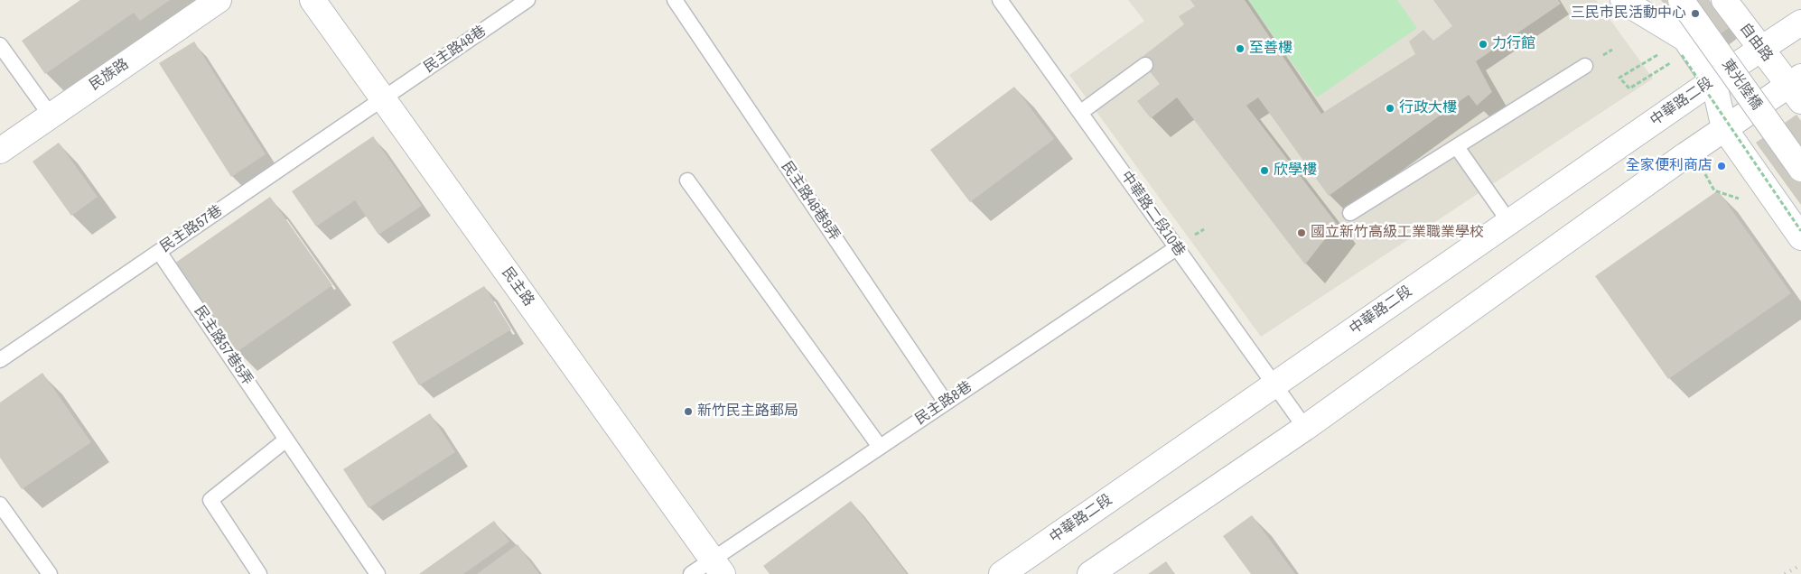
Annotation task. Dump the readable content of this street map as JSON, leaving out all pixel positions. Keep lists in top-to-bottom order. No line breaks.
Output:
{"streets":{"street":["自由路","民族路","東光陸橋","中華路二段","民主路"],"lane":["民主路48巷","民主路48巷8弄","中華路二段10巷","民主路57巷","民主路57巷5弄","民主路8巷"]},"crossings":[["自由路","中華路二段"],["民主路48巷","民主路57巷"],["民主路48巷","民主路"],["中華路二段","中華路二段10巷"],["民主路48巷8弄","民主路8巷"],["中華路二段10巷","民主路8巷"],["民主路57巷","民主路"],["民主路57巷","民主路57巷5弄"],["民主路","民主路8巷"]],"places":["三民市民活動中心","力行館","至善樓","行政大樓","全家便利商店","欣學樓","國立新竹高級工業職業學校","新竹民主路郵局"]}
